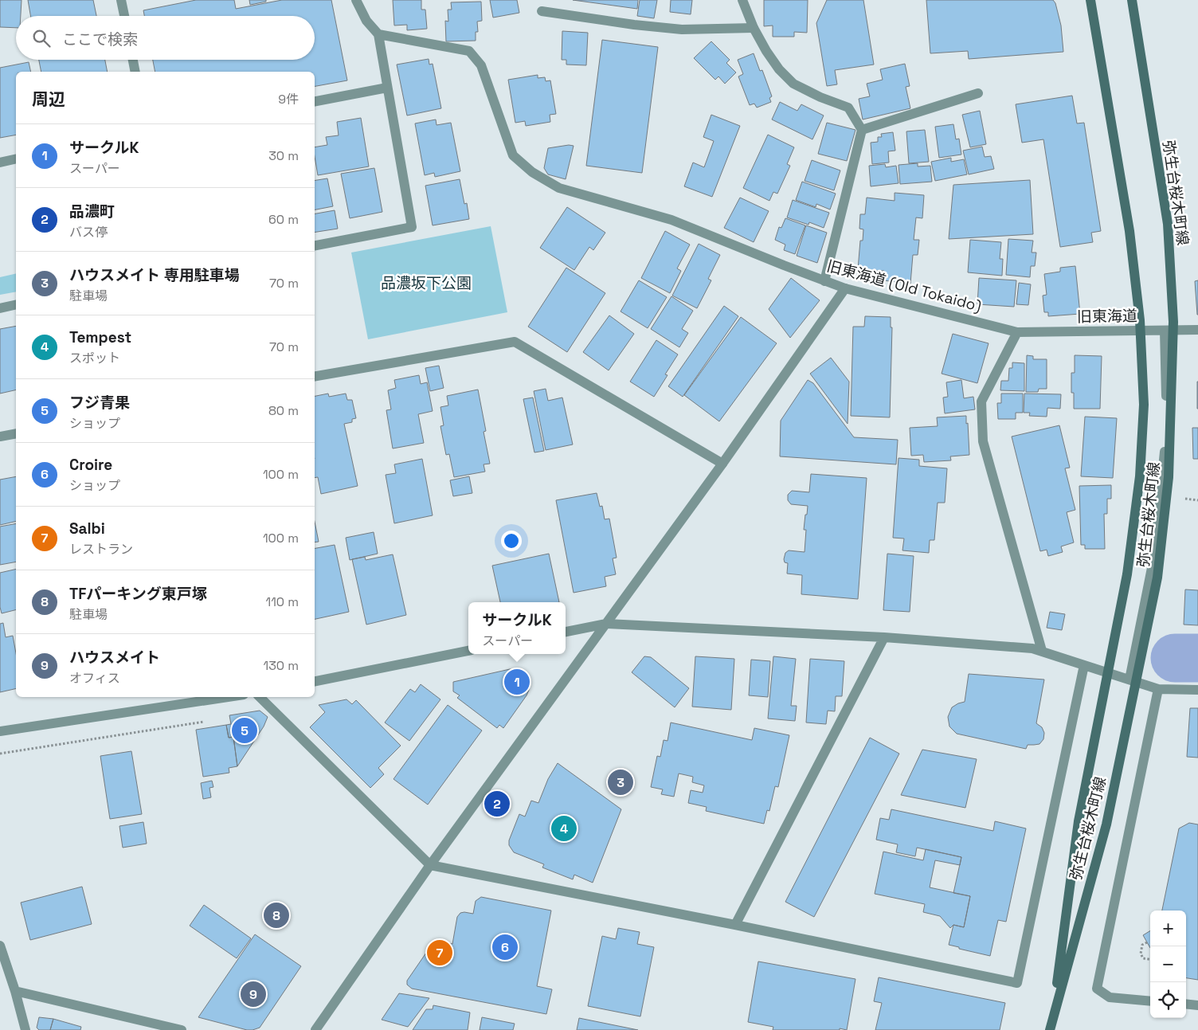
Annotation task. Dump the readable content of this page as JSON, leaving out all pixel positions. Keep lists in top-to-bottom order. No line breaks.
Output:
{"streets":{"main road":["弥生台桜木町線"],"street":["旧東海道 (Old Tokaido)","旧東海道"]},"crossings":[["旧東海道 (Old Tokaido)","旧東海道"]],"parks":["品濃坂下公園"],"page":{"search":"ここで検索","heading":["周辺","9件"],"list":[{"mark":"1","name":"サークルK","note":"スーパー","value":"30 m"},{"mark":"2","name":"品濃町","note":"バス停","value":"60 m"},{"mark":"3","name":"ハウスメイト 専用駐車場","note":"駐車場","value":"70 m"},{"mark":"4","name":"Tempest","note":"スポット","value":"70 m"},{"mark":"5","name":"フジ青果","note":"ショップ","value":"80 m"},{"mark":"6","name":"Croire","note":"ショップ","value":"100 m"},{"mark":"7","name":"Salbi","note":"レストラン","value":"100 m"},{"mark":"8","name":"TFパーキング東戸塚","note":"駐車場","value":"110 m"},{"mark":"9","name":"ハウスメイト","note":"オフィス","value":"130 m"}],"popup":["サークルK","スーパー"],"pins":["1","5","3","2","4","8","6","7","9"],"map_buttons":["+","−"]}}
